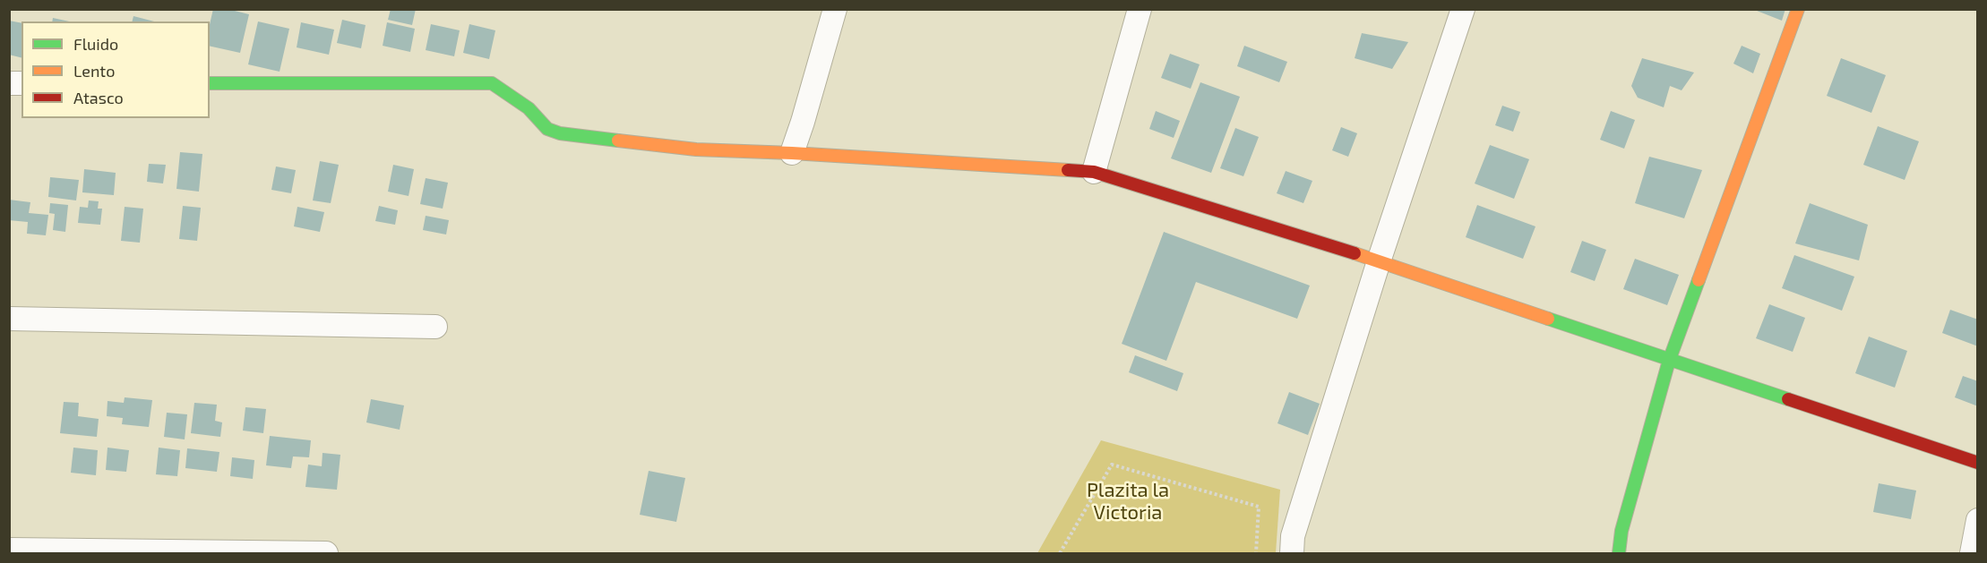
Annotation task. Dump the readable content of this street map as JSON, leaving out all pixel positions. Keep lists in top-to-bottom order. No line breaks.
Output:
{"parks":["Plazita la Victoria"],"legend":["Fluido","Lento","Atasco"]}
